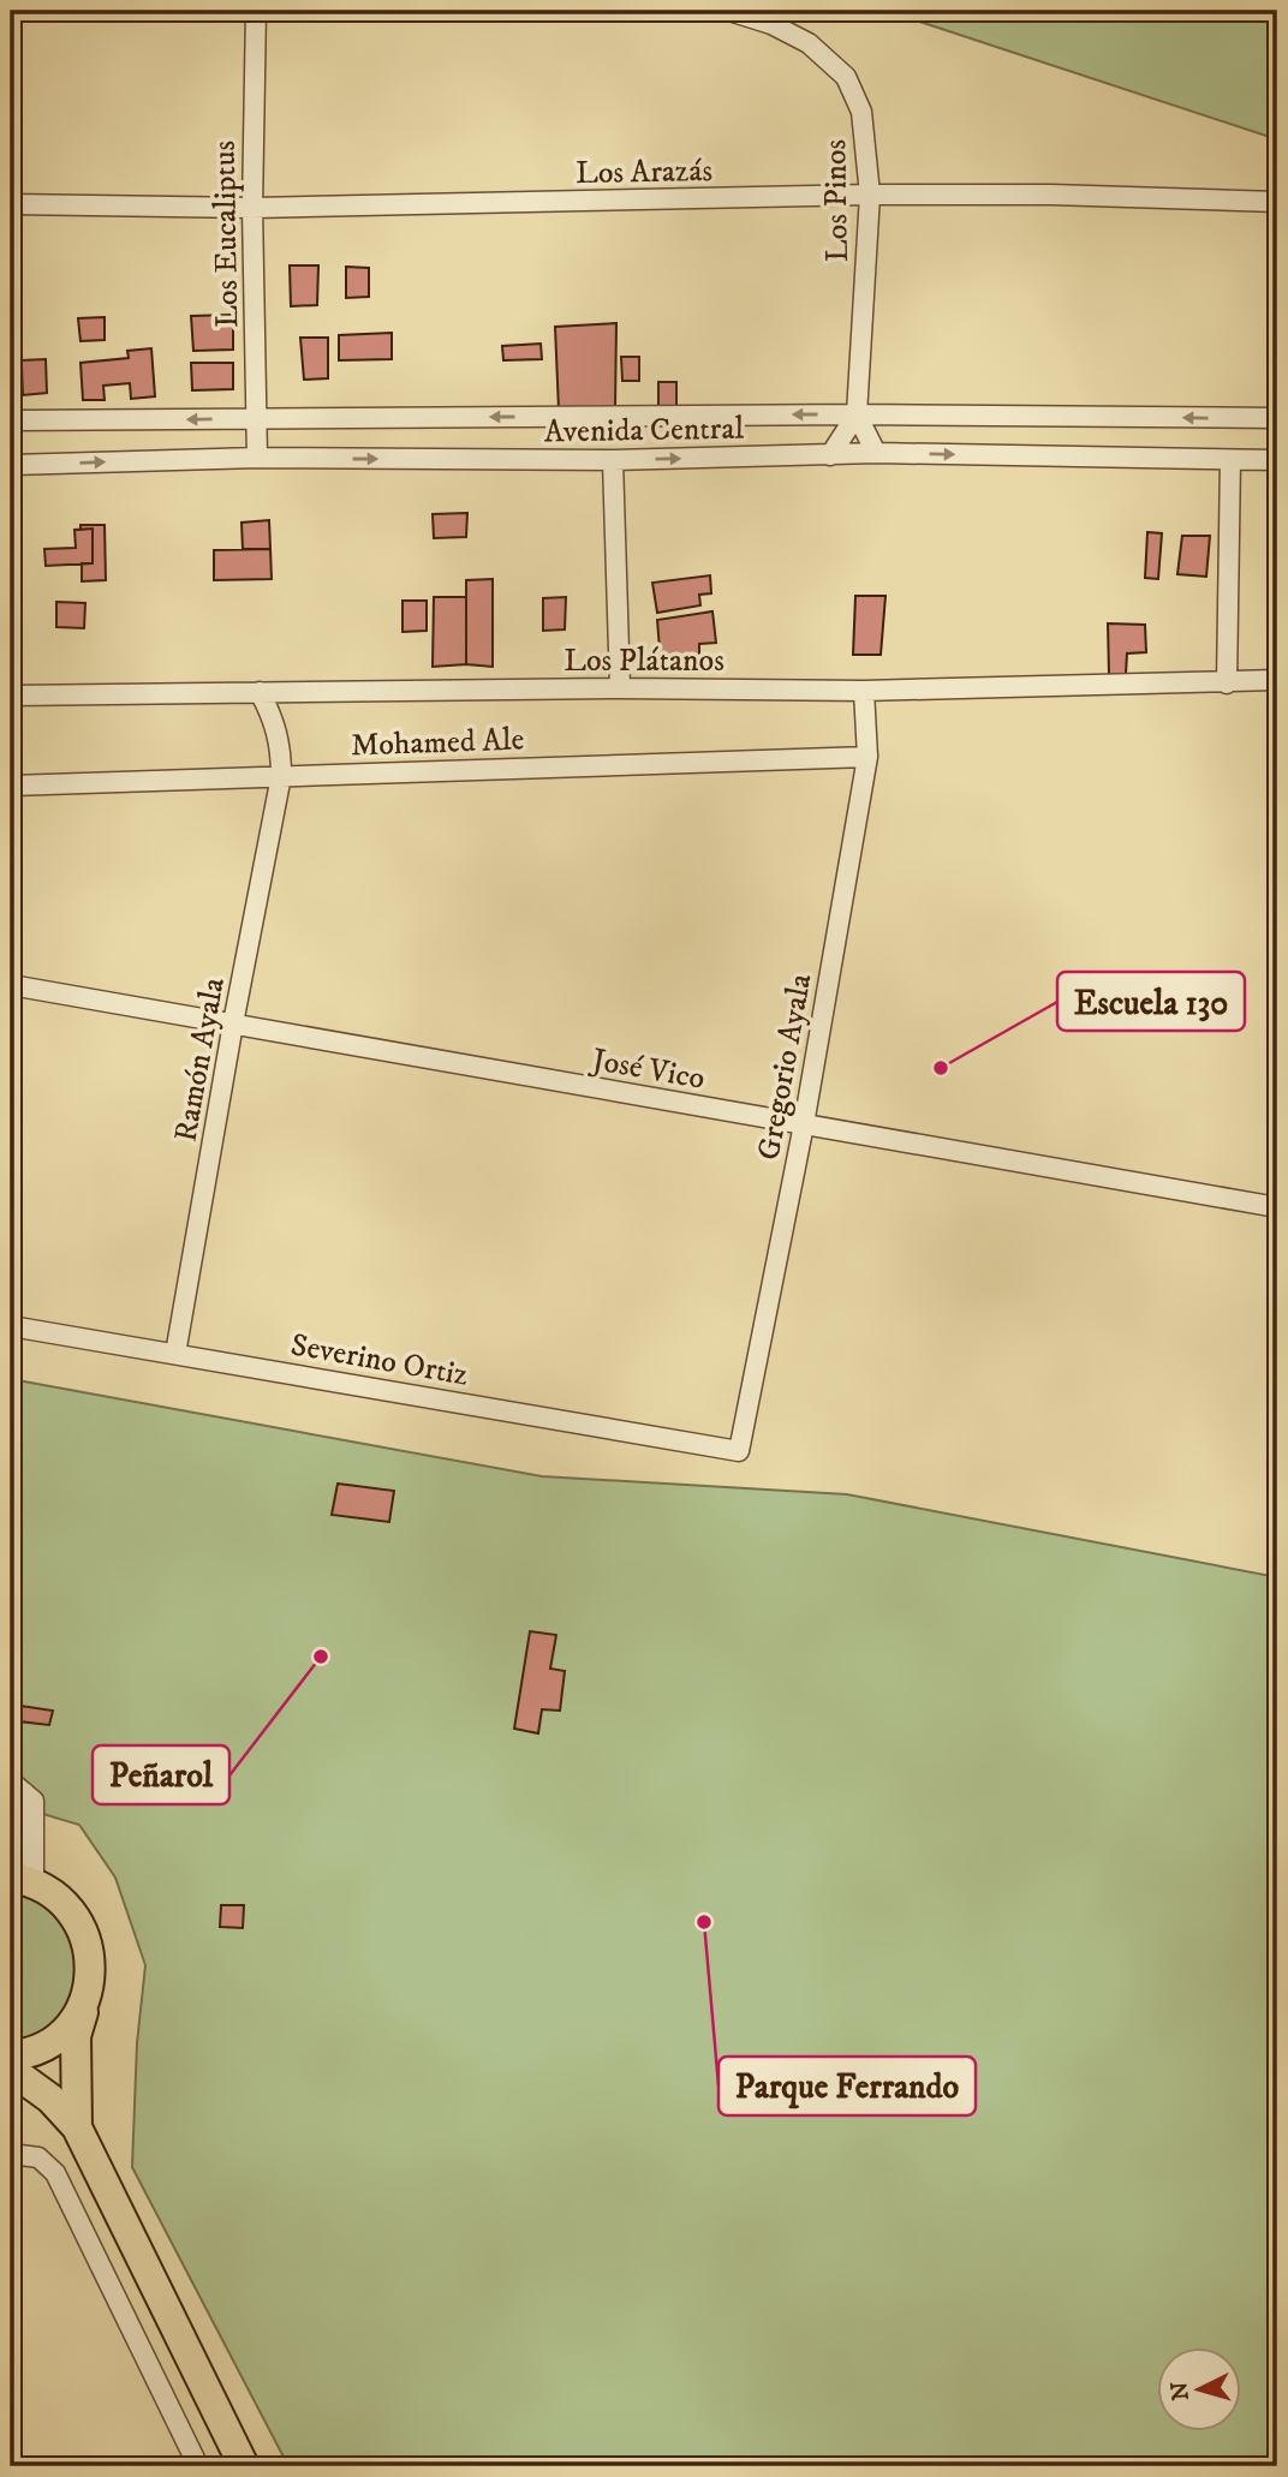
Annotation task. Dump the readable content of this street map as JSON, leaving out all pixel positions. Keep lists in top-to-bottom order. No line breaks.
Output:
{"streets":{"street":["Los Arazás","Los Pinos","Los Eucaliptus","Avenida Central","Los Plátanos","Mohamed Ale","Ramón Ayala","Gregorio Ayala","José Vico","Severino Ortiz"]},"crossings":[["Los Arazás","Los Pinos"],["Los Arazás","Los Eucaliptus"],["Los Pinos","Avenida Central"],["Los Eucaliptus","Avenida Central"],["Los Plátanos","Ramón Ayala"],["Los Plátanos","Gregorio Ayala"],["Mohamed Ale","Ramón Ayala"],["Mohamed Ale","Gregorio Ayala"],["Ramón Ayala","José Vico"],["Ramón Ayala","Severino Ortiz"],["Gregorio Ayala","José Vico"],["Gregorio Ayala","Severino Ortiz"]],"places":["Escuela 130","Peñarol","Parque Ferrando"],"north":"left"}
